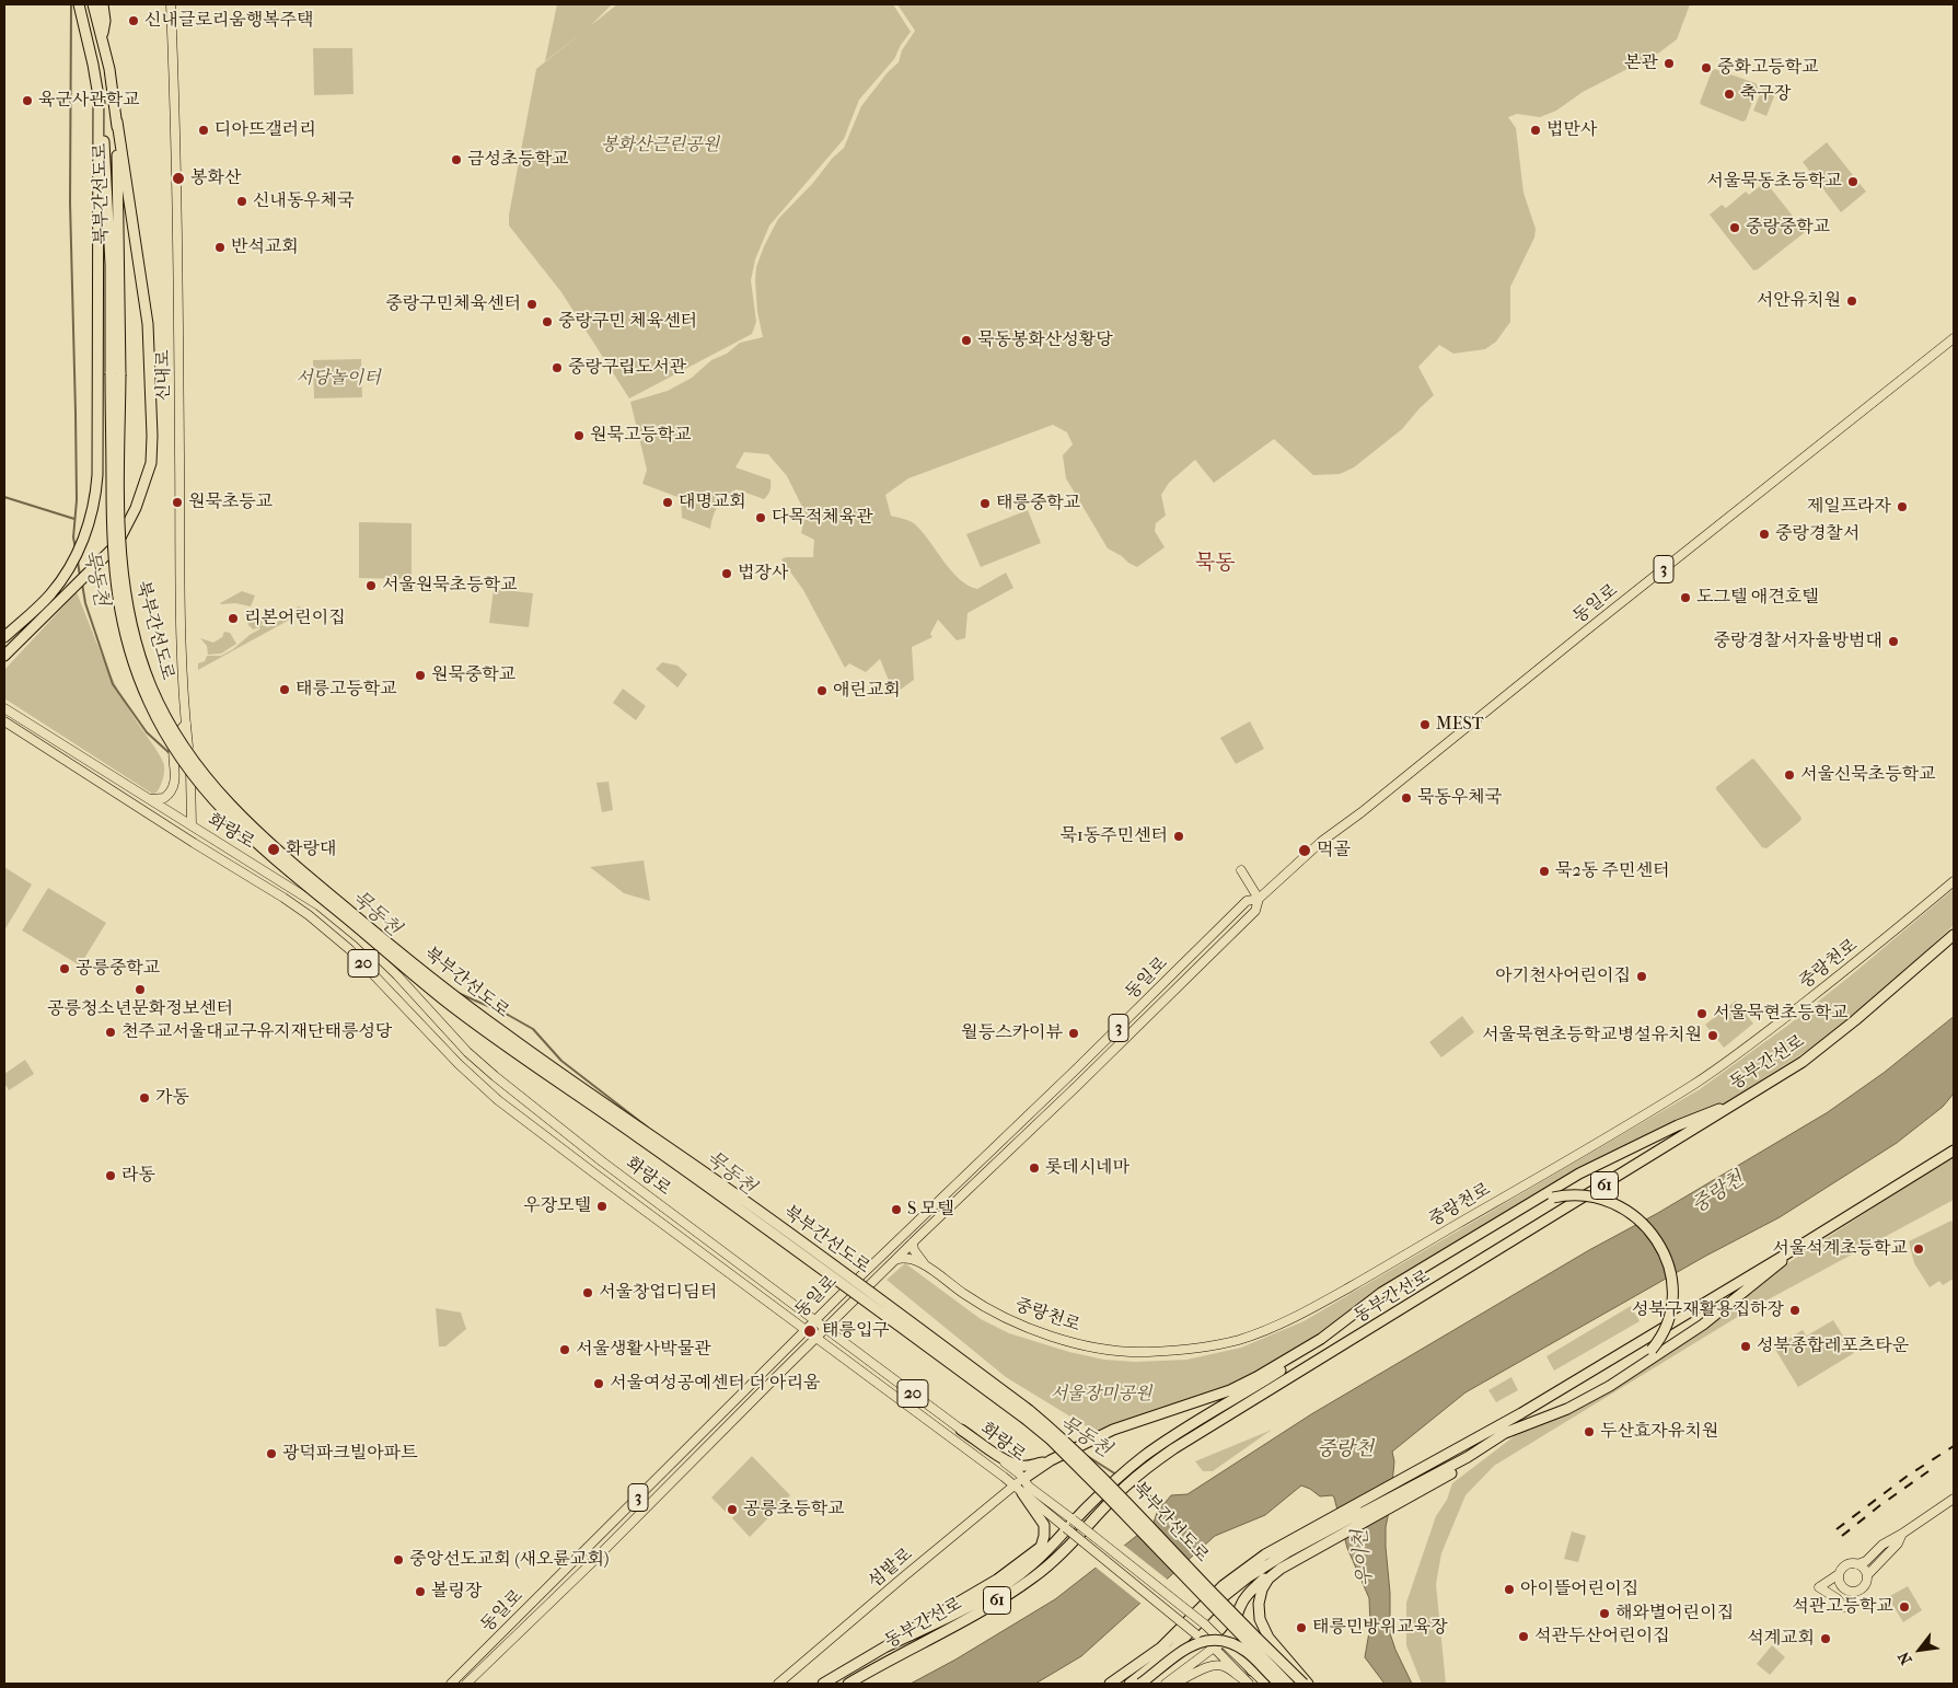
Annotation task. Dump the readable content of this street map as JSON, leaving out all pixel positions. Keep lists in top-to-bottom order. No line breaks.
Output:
{"streets":{"highway":["북부간선도로","동부간선로","61"],"main road":["신내로","3","동일로","화랑로","20","중랑천로","섬밭로"]},"crossings":[["신내로","화랑로"],["동일로","화랑로"],["화랑로","섬밭로"]],"districts":["묵동"],"water":["묵동천","중랑천","우이천"],"parks":["봉화산근린공원","서당놀이터","서울장미공원"],"places":["신내글로리움행복주택","본관","중화고등학교","축구장","육군사관학교","디아뜨갤러리","법만사","금성초등학교","봉화산","서울묵동초등학교","신내동우체국","중랑중학교","반석교회","서안유치원","중랑구민체육센터","중랑구민 체육센터","묵동봉화산성황당","중랑구립도서관","원묵고등학교","원묵초등교","대명교회","태릉중학교","제일프라자","다목적체육관","중랑경찰서","법장사","서울원묵초등학교","도그텔 애견호텔","리본어린이집","중랑경찰서자율방범대","원묵중학교","태릉고등학교","애린교회","MEST","서울신묵초등학교","묵동우체국","묵1동주민센터","화랑대","먹골","묵2동 주민센터","공릉중학교","아기천사어린이집","공릉청소년문화정보센터","서울묵현초등학교","천주교서울대교구유지재단태릉성당","월등스카이뷰","서울묵현초등학교병설유치원","가동","롯데시네마","라동","우장모텔","S 모텔","서울석계초등학교","서울창업디딤터","성북구재활용집하장","태릉입구","성북종합레포츠타운","서울생활사박물관","서울여성공예센터 더 아리움","두산효자유치원","광덕파크빌아파트","공릉초등학교","중앙선도교회 (새오륜교회)","아이뜰어린이집","볼링장","석관고등학교","해와별어린이집","태릉민방위교육장","석관두산어린이집","석계교회"],"north":"bottom left"}
